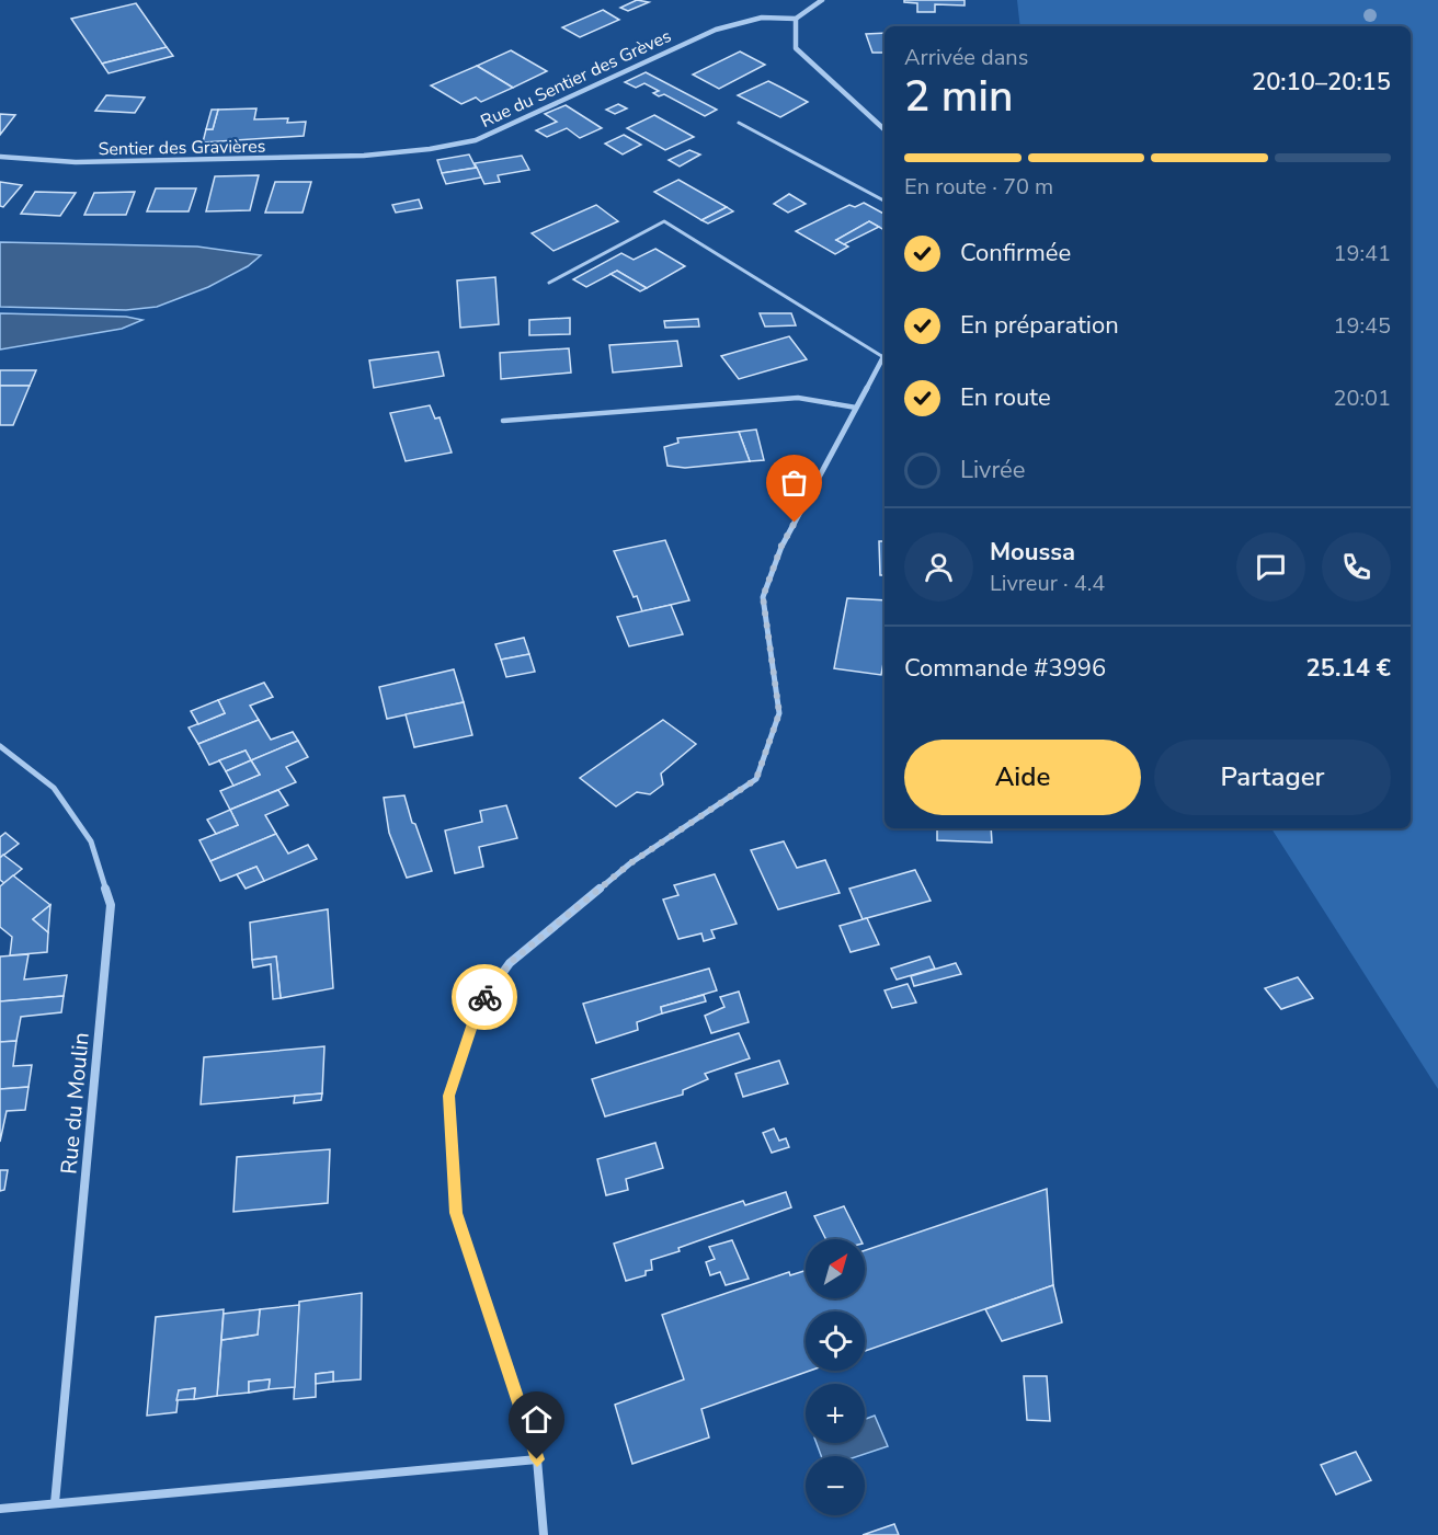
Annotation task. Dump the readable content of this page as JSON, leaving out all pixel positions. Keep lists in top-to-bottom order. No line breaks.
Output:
{"streets":{"street":["Rue du Sentier des Grèves","Sentier des Gravières","Rue du Moulin"]},"crossings":[["Rue du Sentier des Grèves","Sentier des Gravières"]],"north":"top right","page":{"heading":["2 min","Arrivée dans","20:10–20:15"],"panel":["Moussa","Livreur · 4.4","Commande #3996","25.14 €"],"bar":"En route · 70 m","list":[["Confirmée","19:41"],["En préparation","19:45"],["En route","20:01"],"Livrée"],"buttons":["Aide","Partager"],"map_buttons":["+","−"]}}
